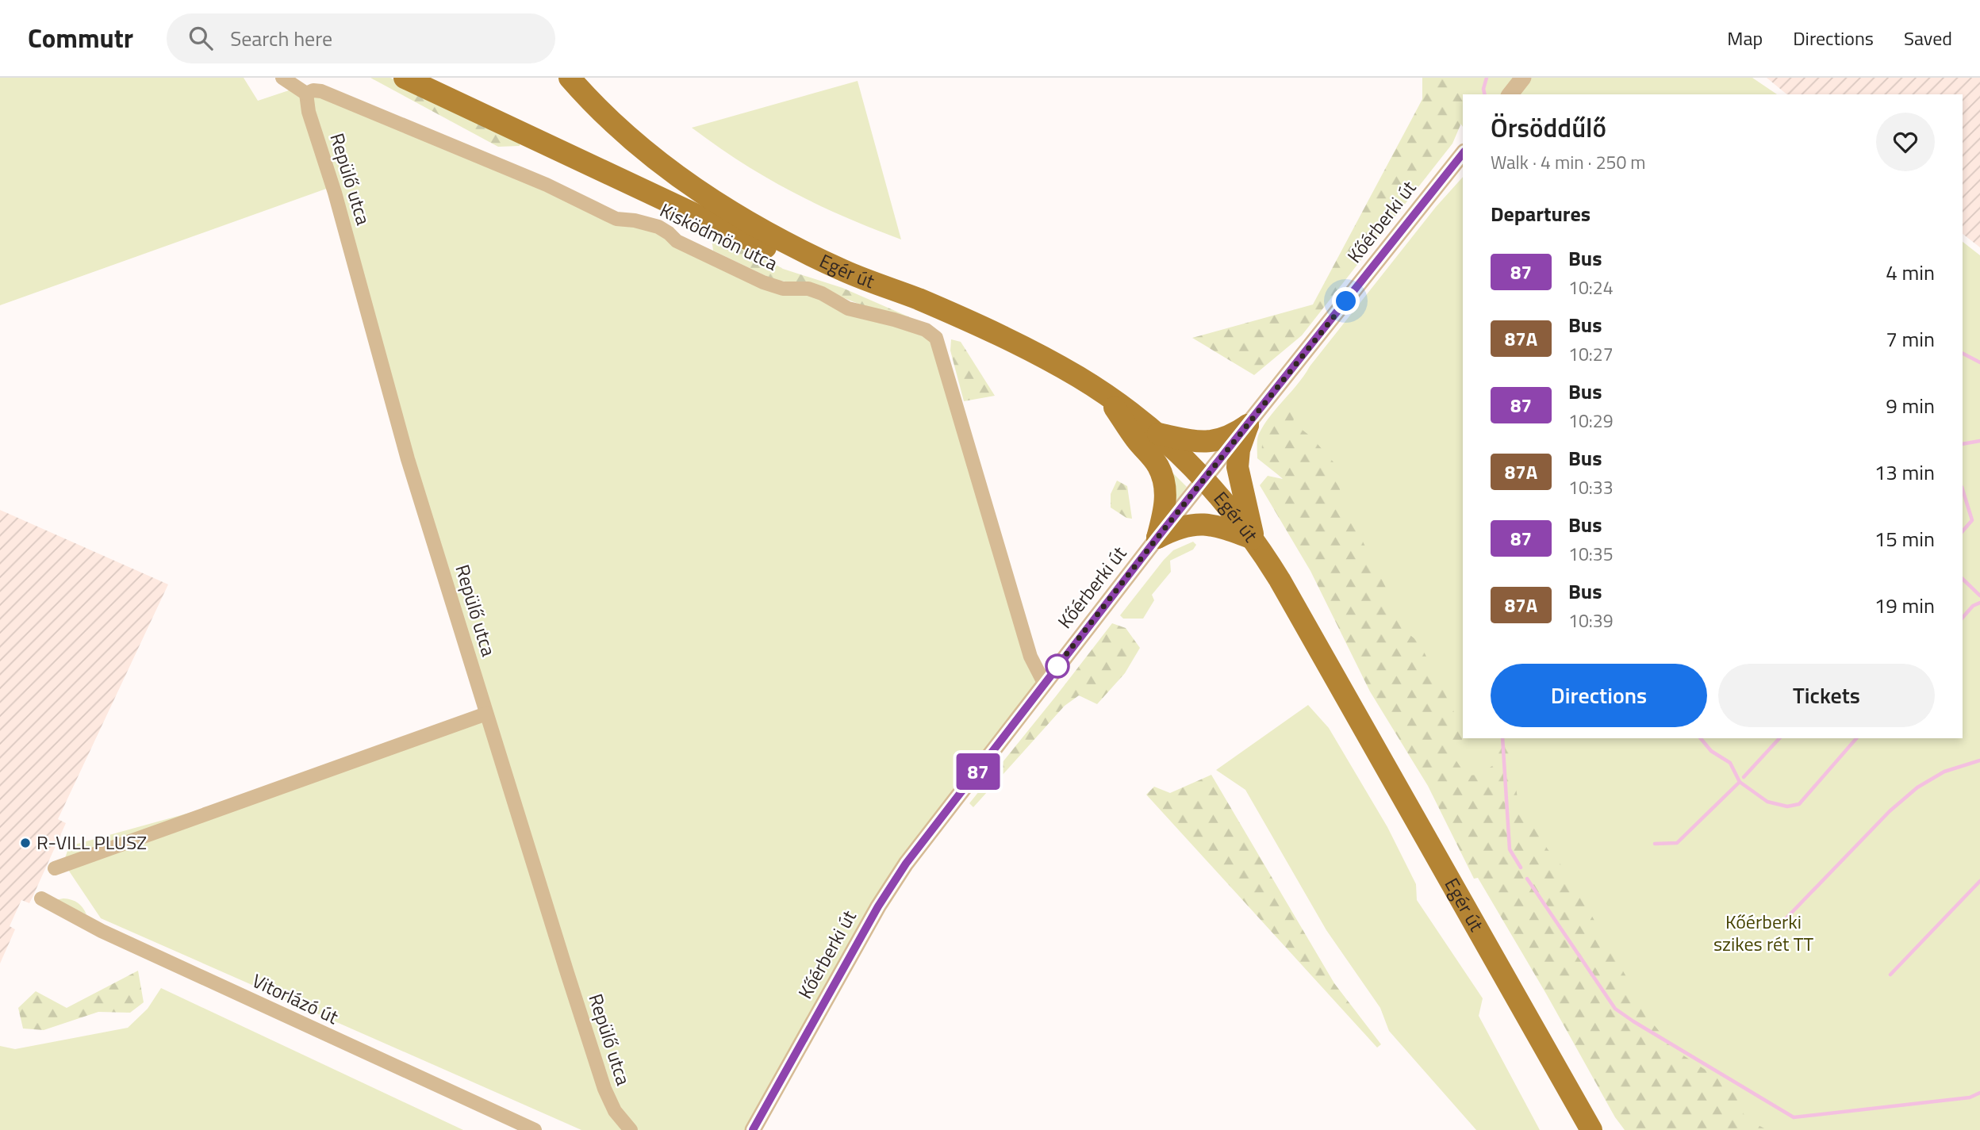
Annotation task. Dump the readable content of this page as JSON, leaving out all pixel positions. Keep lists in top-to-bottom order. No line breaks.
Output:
{"streets":{"main road":["Egér út"],"street":["Repülő utca","Kőérberki út","Kisködmön utca","Vitorlázó út"]},"crossings":[["Repülő utca","Kisködmön utca"],["Kőérberki út","Kisködmön utca"],["Kőérberki út","Egér út"]],"parks":["Kőérberki szikes rét TT"],"places":["R-VILL PLUSZ"],"lines":["bus line 87"],"page":{"header":"Commutr","search":"Search here","nav":["Map","Directions","Saved"],"on_map":"87","heading":[["Örsöddűlő","Walk · 4 min · 250 m"],"Departures"],"list":[{"mark":"87","name":"Bus","note":"10:24","value":"4 min"},{"mark":"87A","name":"Bus","note":"10:27","value":"7 min"},{"mark":"87","name":"Bus","note":"10:29","value":"9 min"},{"mark":"87A","name":"Bus","note":"10:33","value":"13 min"},{"mark":"87","name":"Bus","note":"10:35","value":"15 min"},{"mark":"87A","name":"Bus","note":"10:39","value":"19 min"}],"buttons":["Directions","Tickets"]}}
